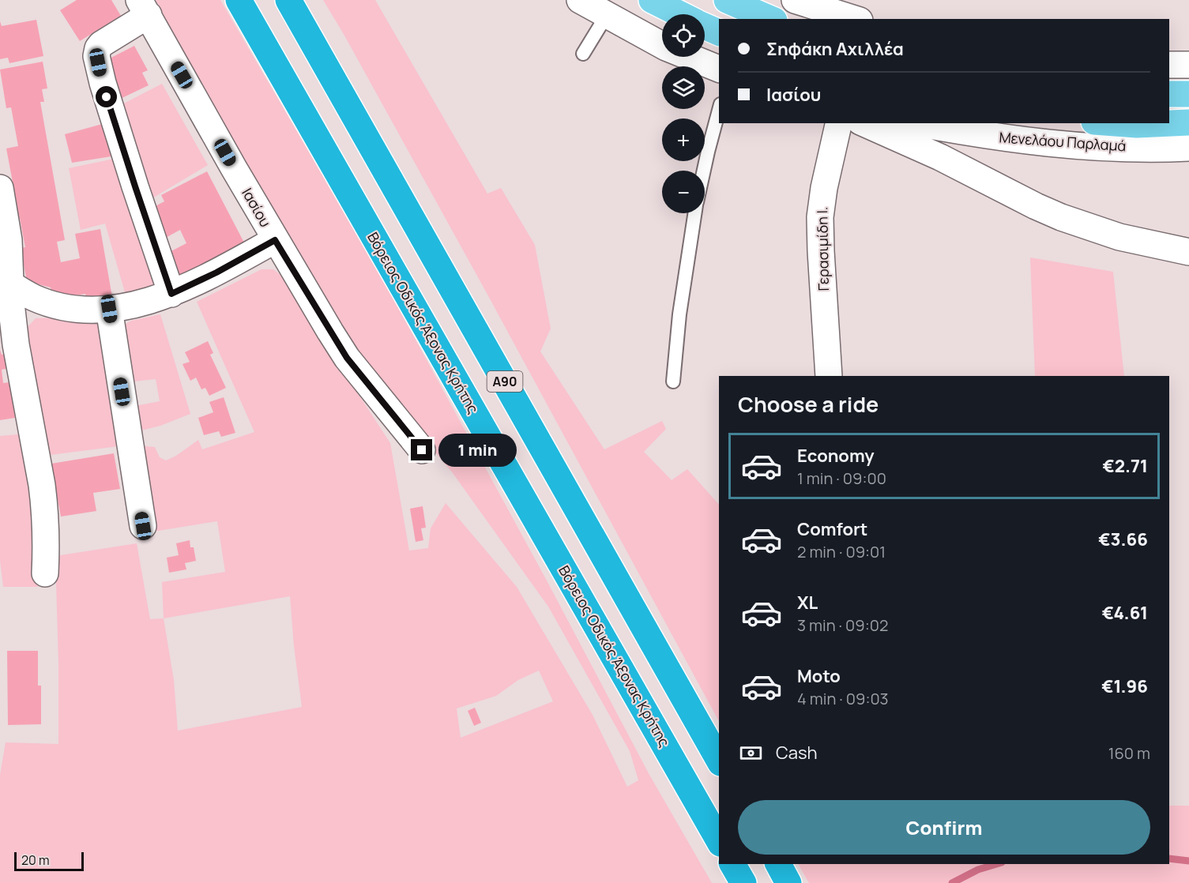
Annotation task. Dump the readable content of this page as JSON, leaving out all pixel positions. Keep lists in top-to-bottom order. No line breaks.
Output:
{"streets":{"highway":["Βόρειος Οδικός Άξονας Κρήτης","Α90"],"street":["Μενελάου Παρλαμά","Ιασίου","Γερασιμίδη Ι."]},"scale_bar":"20 m","page":{"map_buttons":["+","−"],"banner":["Σηφάκη Αχιλλέα","Ιασίου"],"heading":"Choose a ride","list":[{"name":"Economy","note":"1 min · 09:00","value":"€2.71"},{"name":"Comfort","note":"2 min · 09:01","value":"€3.66"},{"name":"XL","note":"3 min · 09:02","value":"€4.61"},{"name":"Moto","note":"4 min · 09:03","value":"€1.96"}],"bubble":"1 min","pay":["Cash","160 m"],"buttons":"Confirm","scale":"20 m"}}
